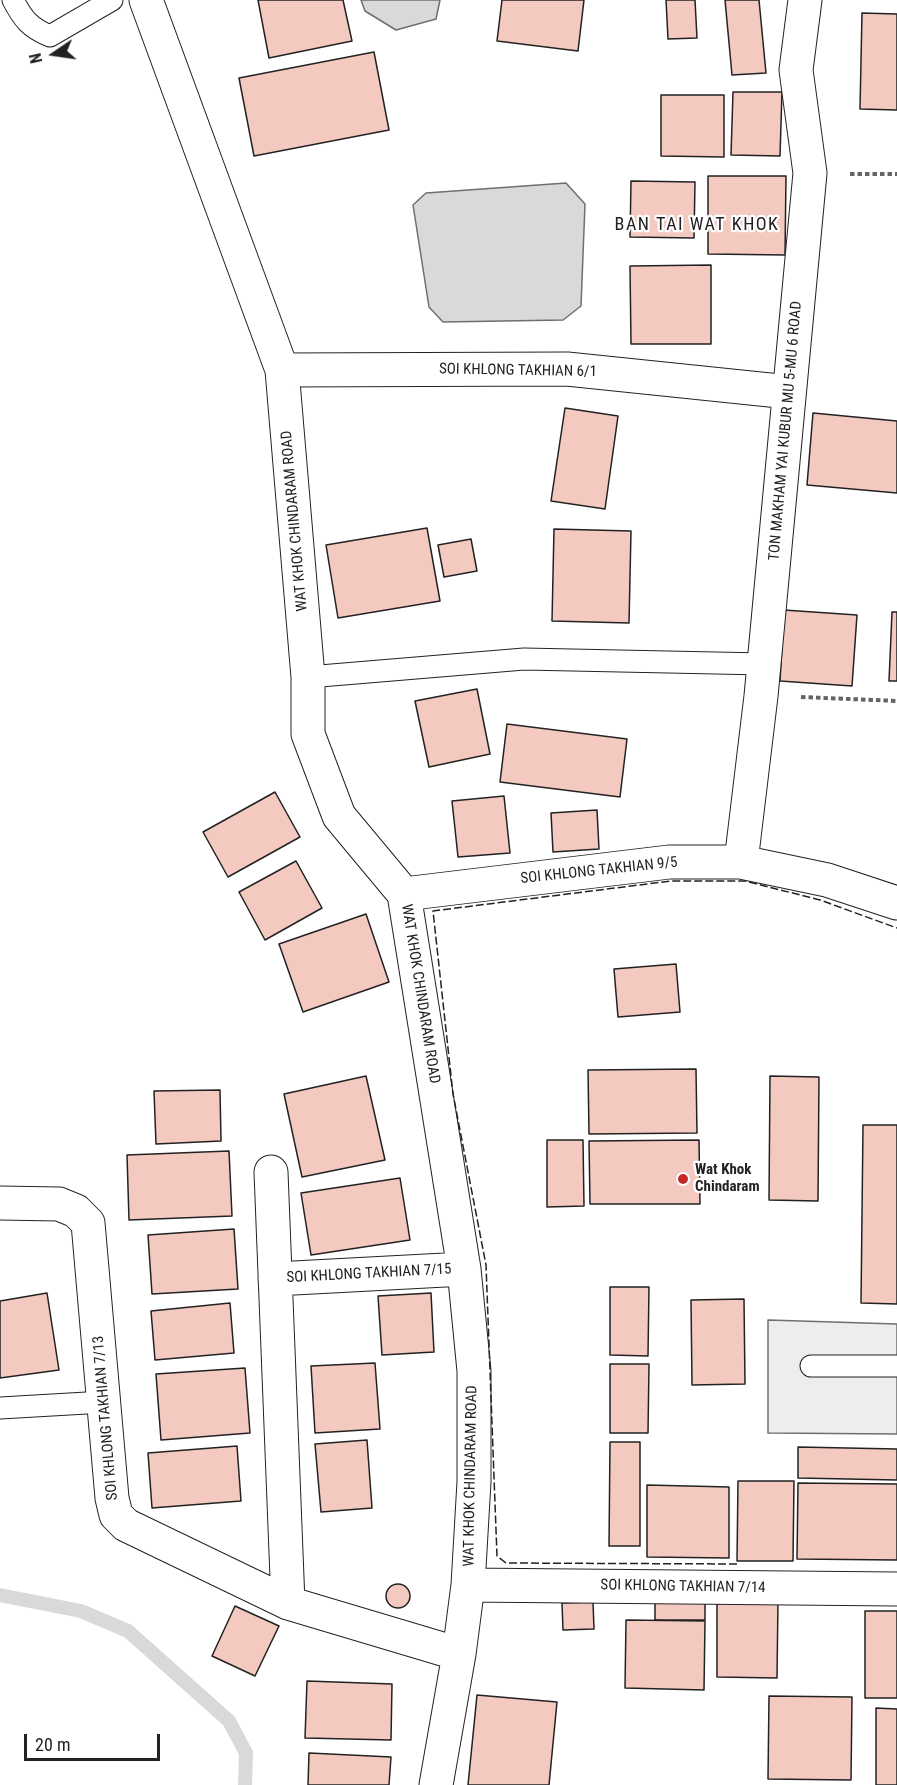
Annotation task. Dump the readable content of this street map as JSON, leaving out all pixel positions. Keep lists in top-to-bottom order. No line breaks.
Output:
{"streets":{"street":["SOI KHLONG TAKHIAN 6/1","TON MAKHAM YAI KUBUR MU 5-MU 6 ROAD","WAT KHOK CHINDARAM ROAD","SOI KHLONG TAKHIAN 9/5","SOI KHLONG TAKHIAN 7/15","SOI KHLONG TAKHIAN 7/13","SOI KHLONG TAKHIAN 7/14"]},"crossings":[["SOI KHLONG TAKHIAN 6/1","TON MAKHAM YAI KUBUR MU 5-MU 6 ROAD"],["SOI KHLONG TAKHIAN 6/1","WAT KHOK CHINDARAM ROAD"],["TON MAKHAM YAI KUBUR MU 5-MU 6 ROAD","SOI KHLONG TAKHIAN 9/5"],["WAT KHOK CHINDARAM ROAD","SOI KHLONG TAKHIAN 9/5"],["WAT KHOK CHINDARAM ROAD","SOI KHLONG TAKHIAN 7/15"],["WAT KHOK CHINDARAM ROAD","SOI KHLONG TAKHIAN 7/13"],["WAT KHOK CHINDARAM ROAD","SOI KHLONG TAKHIAN 7/14"]],"districts":["BAN TAI WAT KHOK"],"places":["Wat Khok Chindaram"],"scale_bar":"20 m","north":"left"}
